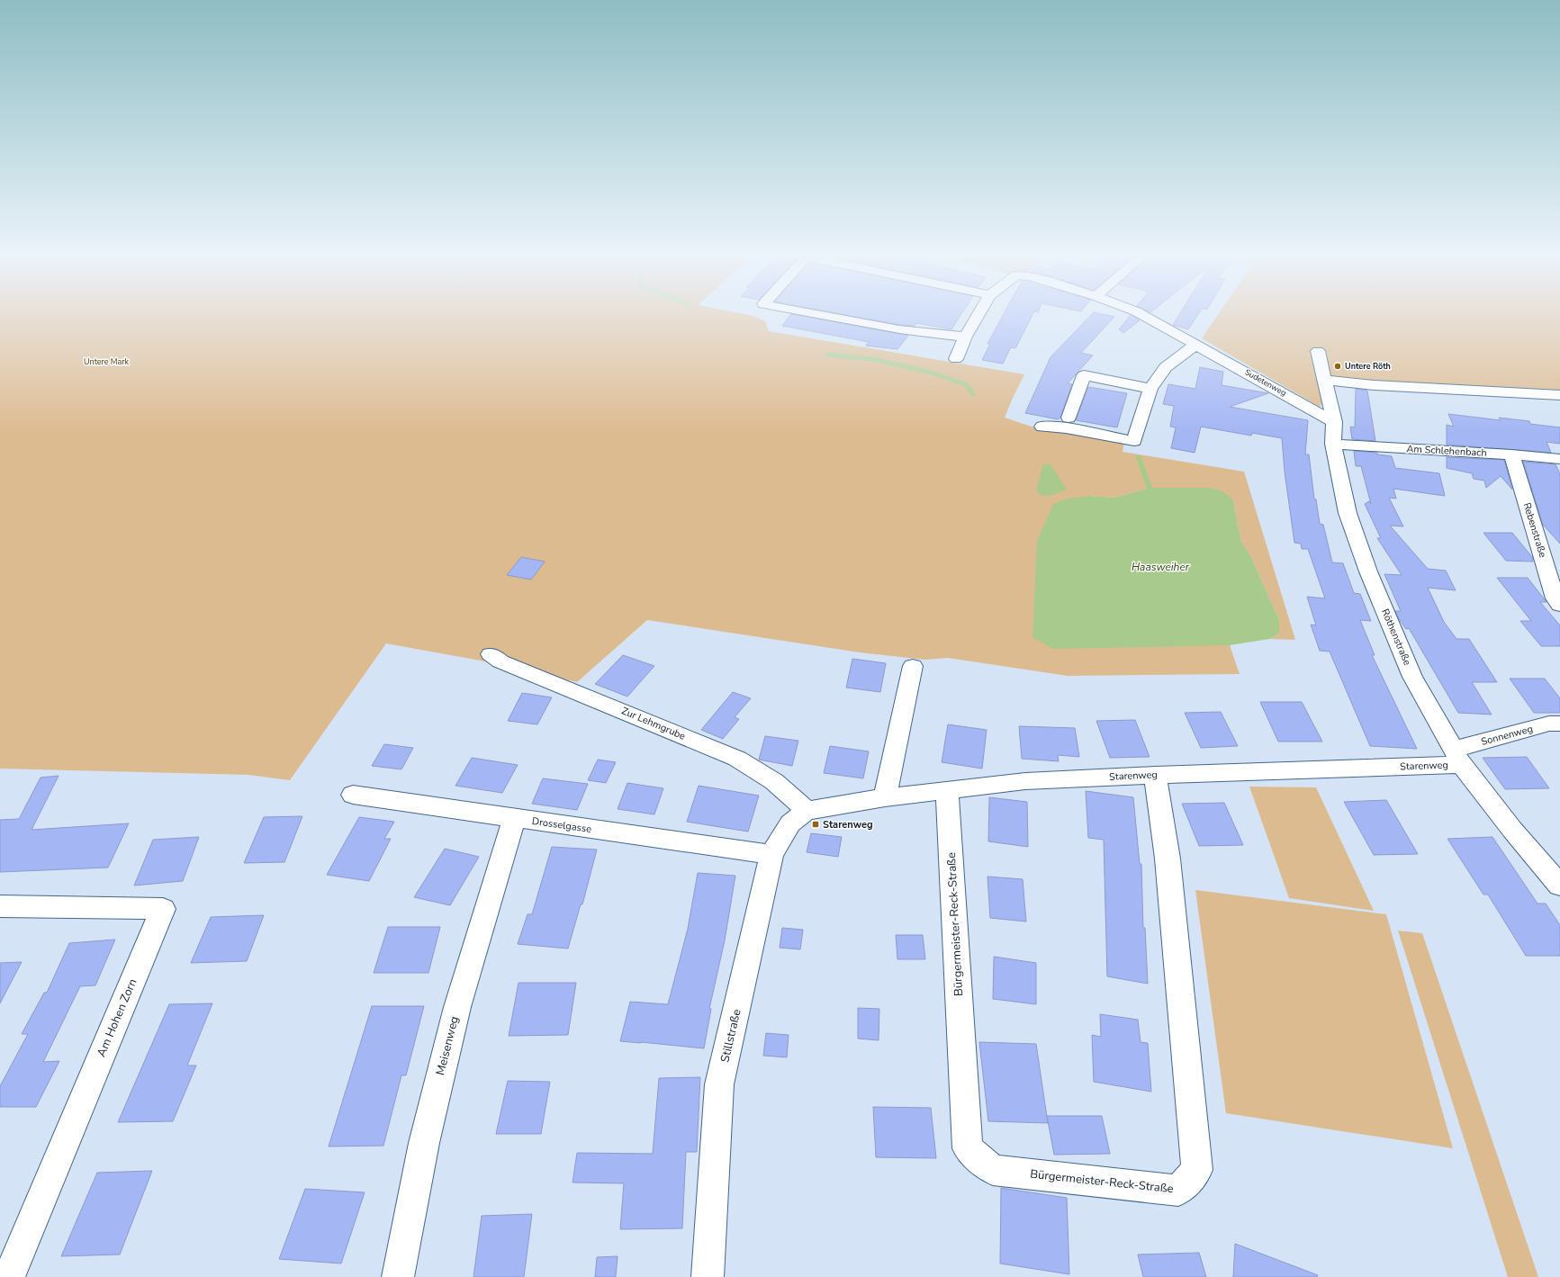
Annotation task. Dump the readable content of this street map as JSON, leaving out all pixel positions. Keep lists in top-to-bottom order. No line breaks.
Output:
{"streets":{"street":["Sudetenweg","Am Schlehenbach","Rebenstraße","Röthenstraße","Zur Lehmgrube","Sonnenweg","Starenweg","Drosselgasse","Bürgermeister-Reck-Straße","Am Hohen Zorn","Stillstraße","Meisenweg"]},"crossings":[["Sudetenweg","Röthenstraße"],["Am Schlehenbach","Rebenstraße"],["Am Schlehenbach","Röthenstraße"],["Röthenstraße","Sonnenweg"],["Röthenstraße","Starenweg"],["Zur Lehmgrube","Starenweg"],["Zur Lehmgrube","Stillstraße"],["Sonnenweg","Starenweg"],["Starenweg","Bürgermeister-Reck-Straße"],["Starenweg","Stillstraße"],["Drosselgasse","Stillstraße"],["Drosselgasse","Meisenweg"]],"water":["Haasweiher"],"parks":["Untere Mark"],"places":{"other":["Untere Röth"],"transit":["Starenweg"]}}
